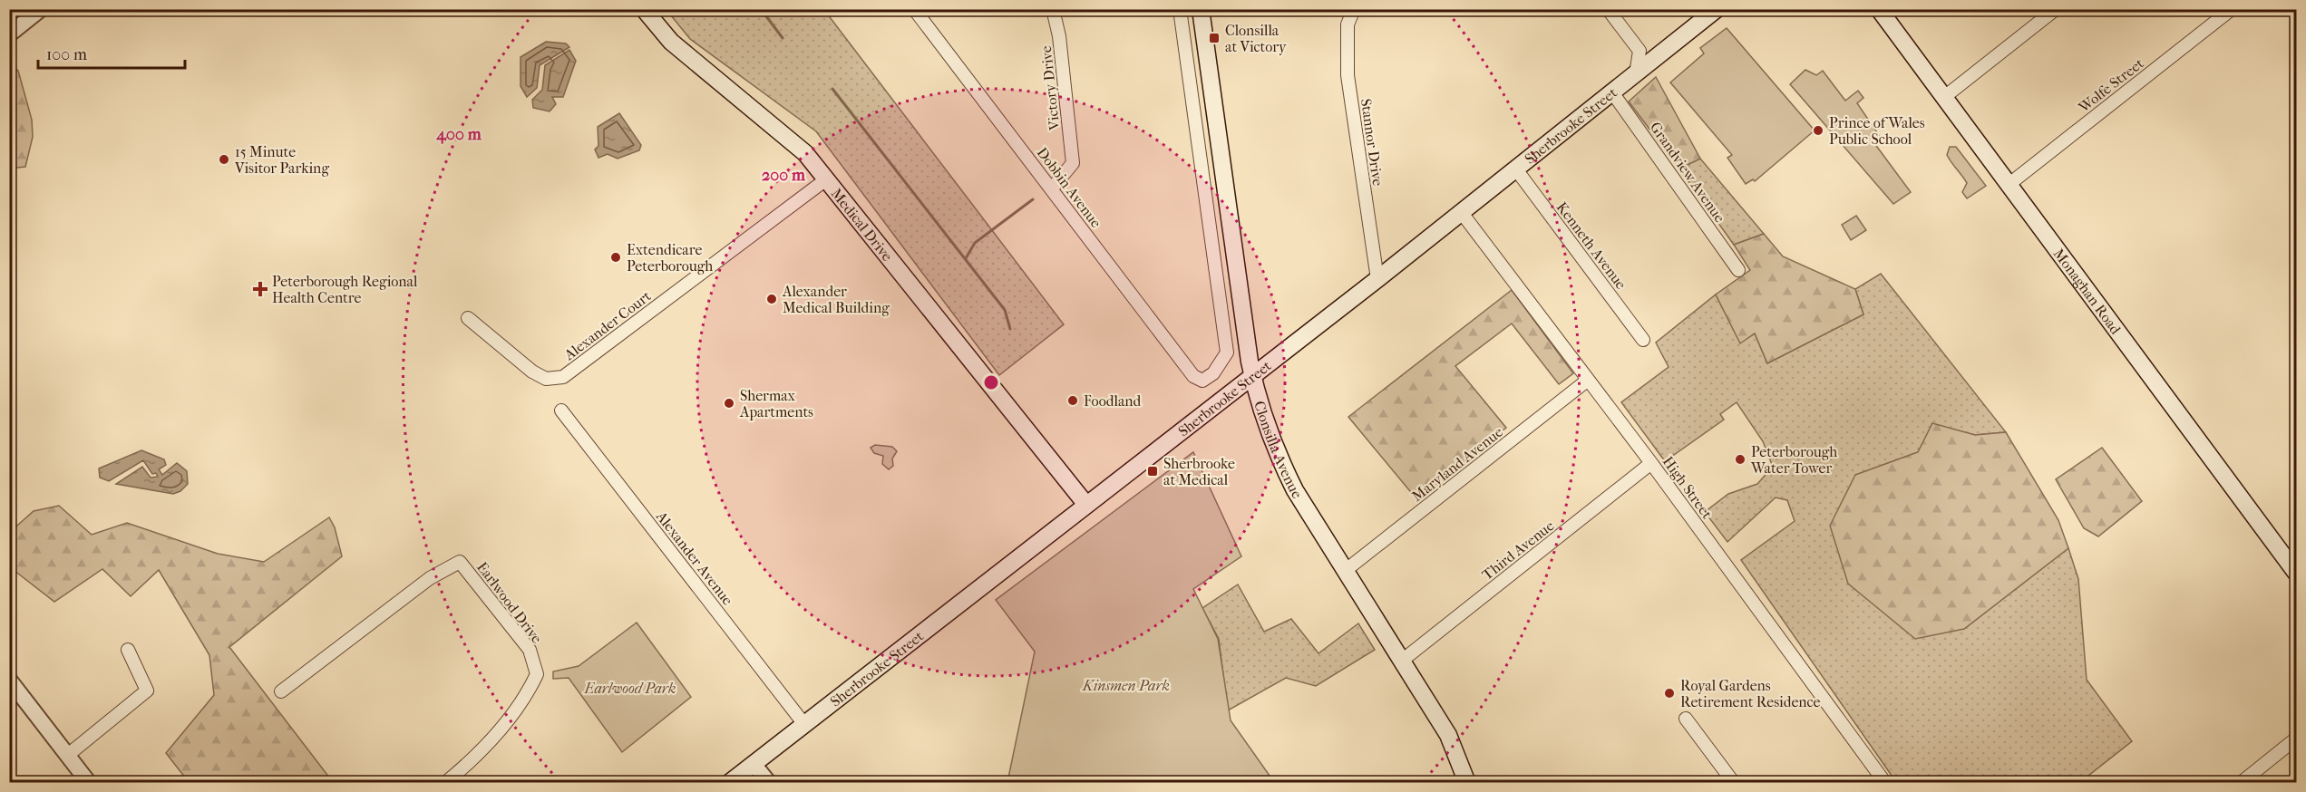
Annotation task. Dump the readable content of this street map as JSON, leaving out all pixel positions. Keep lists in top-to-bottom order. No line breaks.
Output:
{"streets":{"main road":["Sherbrooke Street","Medical Drive","Monaghan Road","Clonsilla Avenue"],"street":["Wolfe Street","Victory Drive","Stannor Drive","Grandview Avenue","Dobbin Avenue","Kenneth Avenue","Alexander Court","Maryland Avenue","High Street","Third Avenue","Alexander Avenue","Earlwood Drive"]},"crossings":[["Wolfe Street","Monaghan Road"],["Victory Drive","Dobbin Avenue"],["Sherbrooke Street","Stannor Drive"],["Sherbrooke Street","Grandview Avenue"],["Sherbrooke Street","Medical Drive"],["Sherbrooke Street","Kenneth Avenue"],["Sherbrooke Street","Clonsilla Avenue"],["Sherbrooke Street","High Street"],["Sherbrooke Street","Alexander Avenue"],["Medical Drive","Alexander Court"],["Clonsilla Avenue","Maryland Avenue"],["Clonsilla Avenue","Third Avenue"],["Maryland Avenue","High Street"],["High Street","Third Avenue"]],"parks":["Kinsmen Park","Earlwood Park"],"places":{"transit":["Clonsilla at Victory","Sherbrooke at Medical"],"other":["Prince of Wales Public School","15 Minute Visitor Parking","Extendicare Peterborough","Alexander Medical Building","Foodland","Shermax Apartments","Peterborough Water Tower","Royal Gardens Retirement Residence"],"health":["Peterborough Regional Health Centre"]},"scale_bar":"100 m","rings":["400 m","200 m"]}
